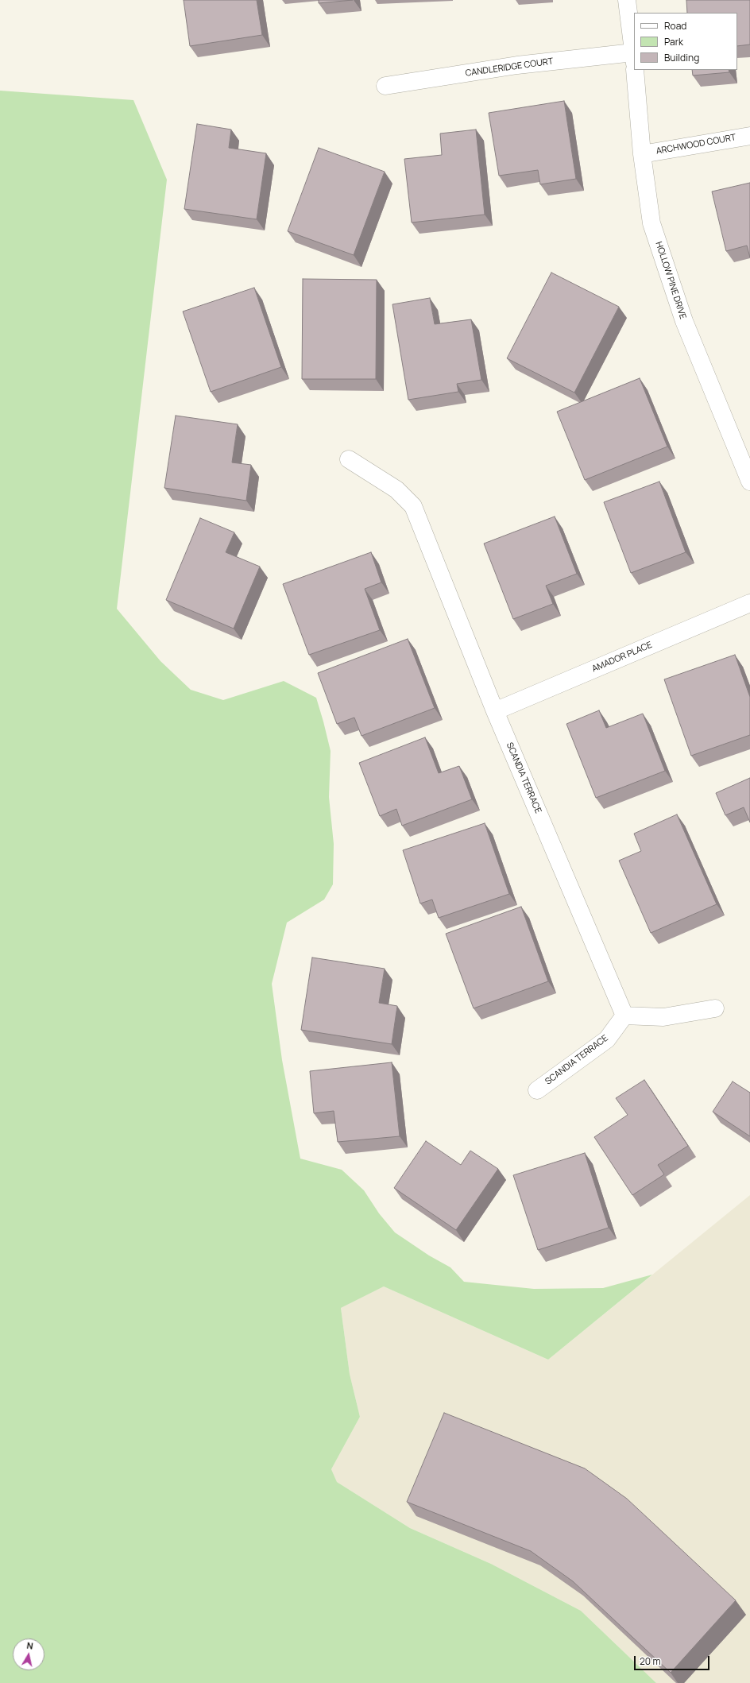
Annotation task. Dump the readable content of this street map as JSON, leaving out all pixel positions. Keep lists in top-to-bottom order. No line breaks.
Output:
{"streets":{"street":["CANDLERIDGE COURT","ARCHWOOD COURT","HOLLOW PINE DRIVE","AMADOR PLACE","SCANDIA TERRACE"]},"crossings":[["CANDLERIDGE COURT","HOLLOW PINE DRIVE"],["ARCHWOOD COURT","HOLLOW PINE DRIVE"],["AMADOR PLACE","SCANDIA TERRACE"]],"legend":["Road","Park","Building"],"scale_bar":"20 m","north":"top"}
